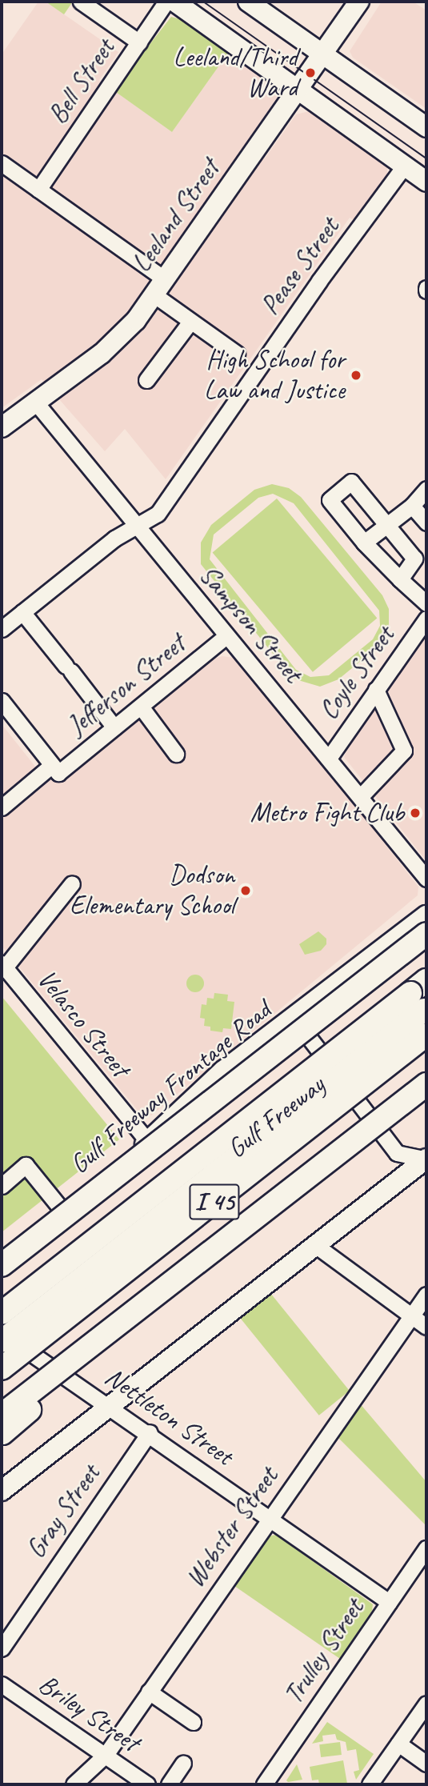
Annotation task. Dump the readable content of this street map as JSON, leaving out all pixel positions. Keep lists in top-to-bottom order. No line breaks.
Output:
{"streets":{"highway":["Gulf Freeway","I 45"],"main road":["Leeland Street","Gulf Freeway Frontage Road"],"street":["Bell Street","Pease Street","Sampson Street","Coyle Street","Jefferson Street","Velasco Street","Nettleton Street","Gray Street","Webster Street","Trulley Street","Briley Street"]},"crossings":[["Leeland Street","Sampson Street"],["Pease Street","Sampson Street"],["Sampson Street","Coyle Street"],["Sampson Street","Jefferson Street"],["Velasco Street","Gulf Freeway Frontage Road"],["Nettleton Street","Gray Street"],["Nettleton Street","Webster Street"],["Nettleton Street","Trulley Street"],["Webster Street","Briley Street"]],"places":["Leeland/Third Ward","High School for Law and Justice","Metro Fight Club","Dodson Elementary School"]}
